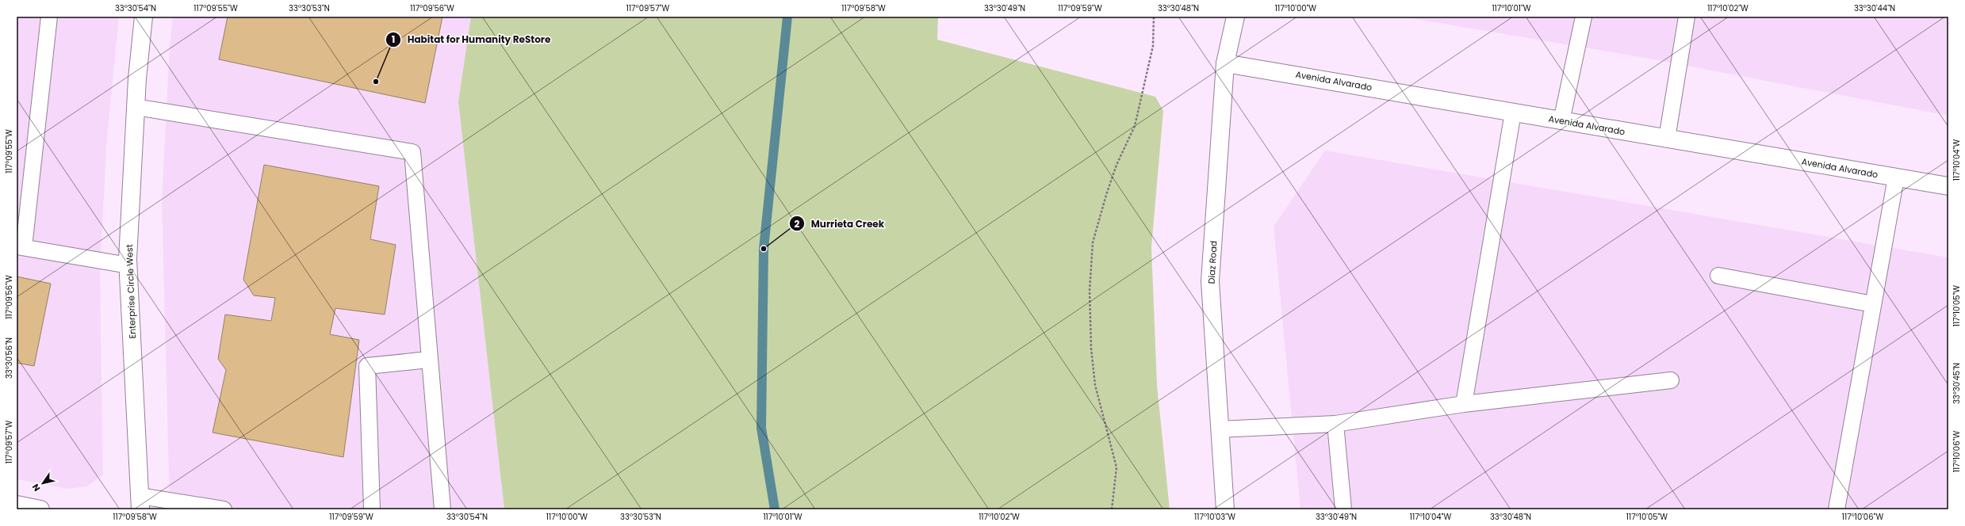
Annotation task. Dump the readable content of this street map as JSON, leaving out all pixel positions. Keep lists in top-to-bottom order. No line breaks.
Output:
{"streets":{"street":["Avenida Alvarado","Diaz Road","Enterprise Circle West"]},"crossings":[["Avenida Alvarado","Diaz Road"]],"places":["Habitat for Humanity ReStore","Murrieta Creek"],"north":"bottom left","coordinates":["33°30'54\"N","117°09'55\"W","33°30'53\"N","117°09'56\"W","117°09'57\"W","117°09'58\"W","33°30'49\"N","117°09'59\"W","33°30'48\"N","117°10'00\"W","117°10'01\"W","117°10'02\"W","33°30'44\"N","117°10'04\"W","117°10'05\"W","33°30'56\"N","33°30'45\"N","117°10'06\"W","117°10'03\"W"]}
